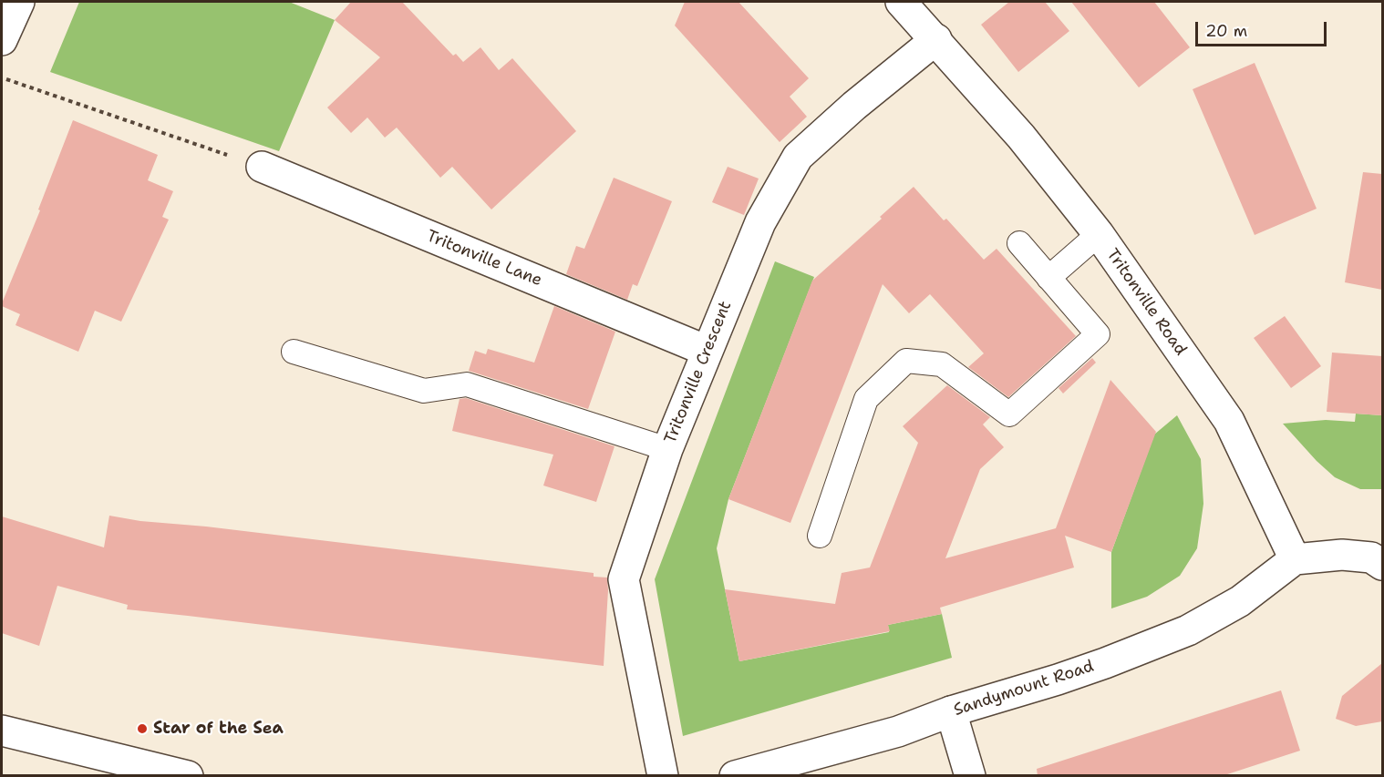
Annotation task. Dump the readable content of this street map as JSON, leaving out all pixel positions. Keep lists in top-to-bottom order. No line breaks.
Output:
{"streets":{"street":["Tritonville Lane","Tritonville Road","Tritonville Crescent","Sandymount Road"]},"crossings":[["Tritonville Lane","Tritonville Crescent"],["Tritonville Road","Tritonville Crescent"],["Tritonville Road","Sandymount Road"]],"places":["Star of the Sea"],"scale_bar":"20 m"}
